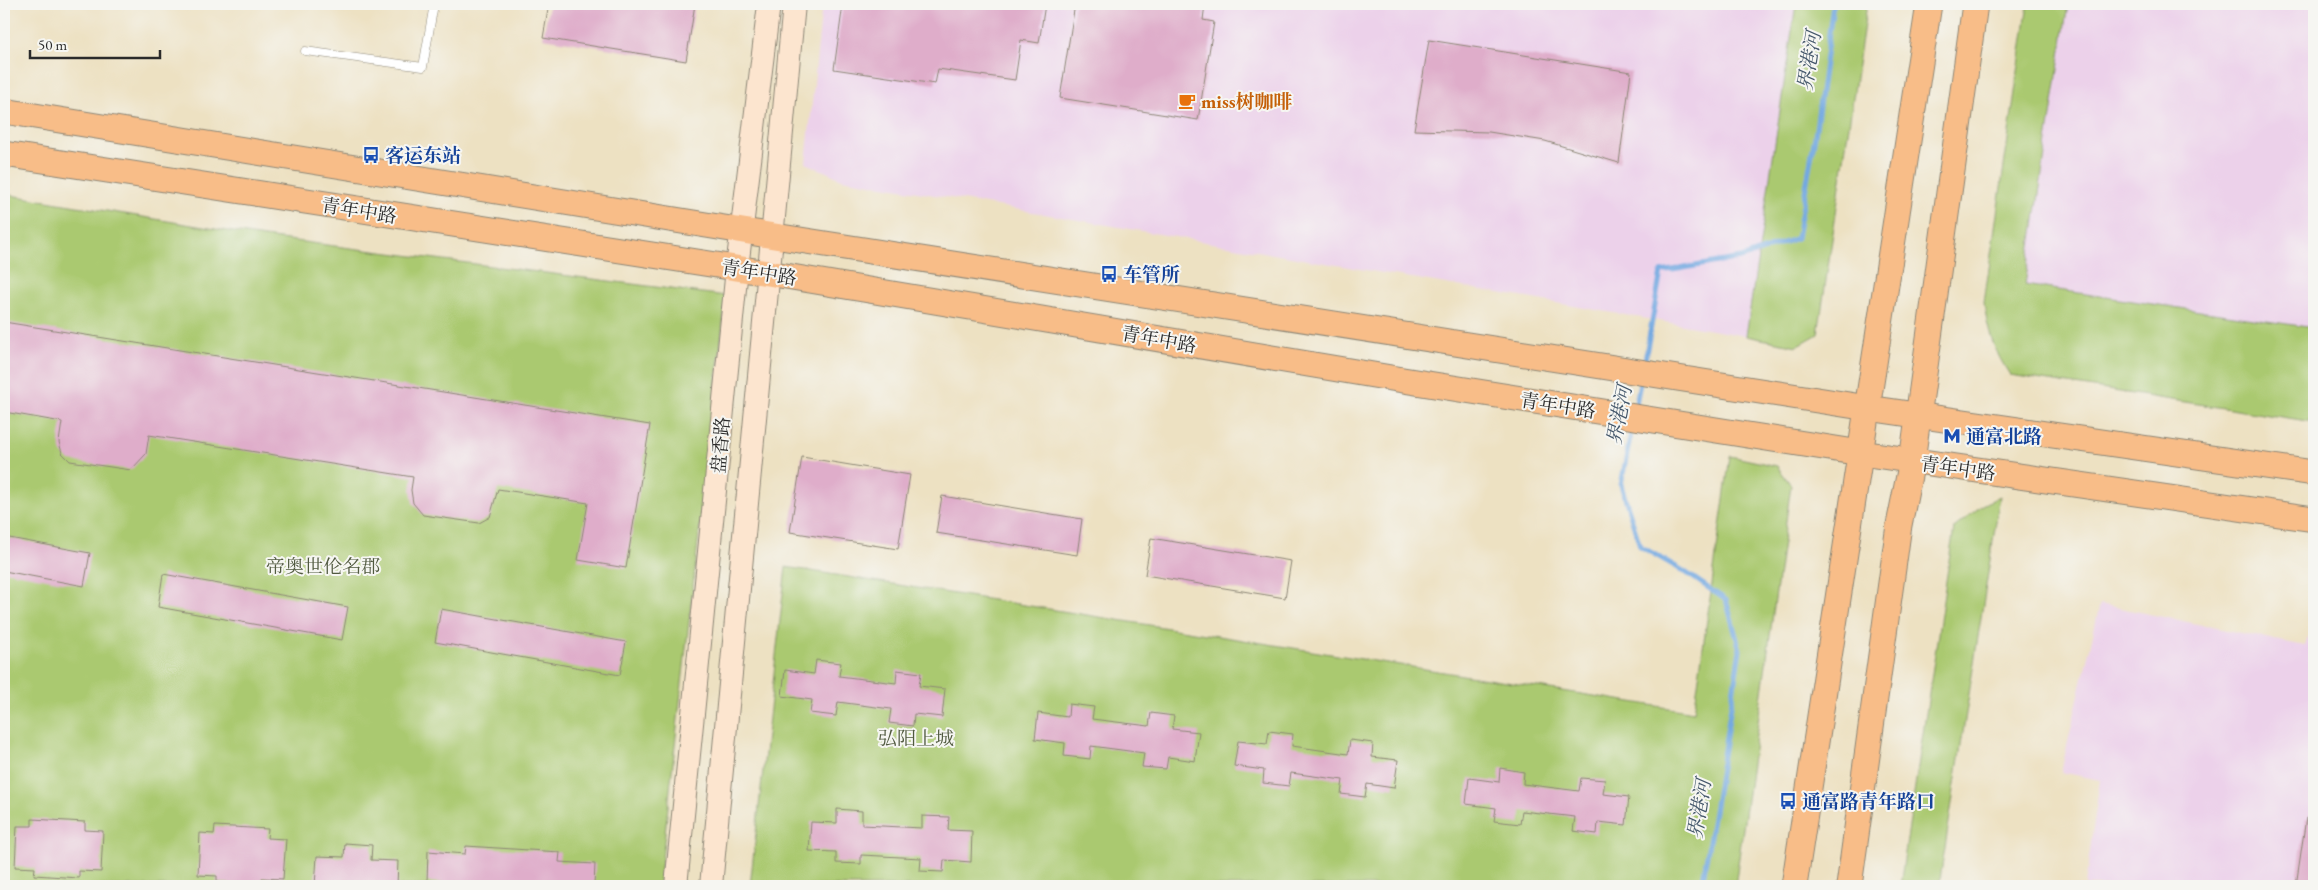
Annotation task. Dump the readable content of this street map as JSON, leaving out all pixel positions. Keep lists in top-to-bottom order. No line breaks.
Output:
{"streets":{"main road":["青年中路"],"street":["盘香路"]},"crossings":[["青年中路","盘香路"]],"water":["界港河"],"parks":["帝奥世伦名郡","弘阳上城"],"places":{"cafe":["miss树咖啡"],"bus stop":["客运东站","车管所","通富路青年路口"],"metro station":["通富北路"]},"scale_bar":"50 m"}
